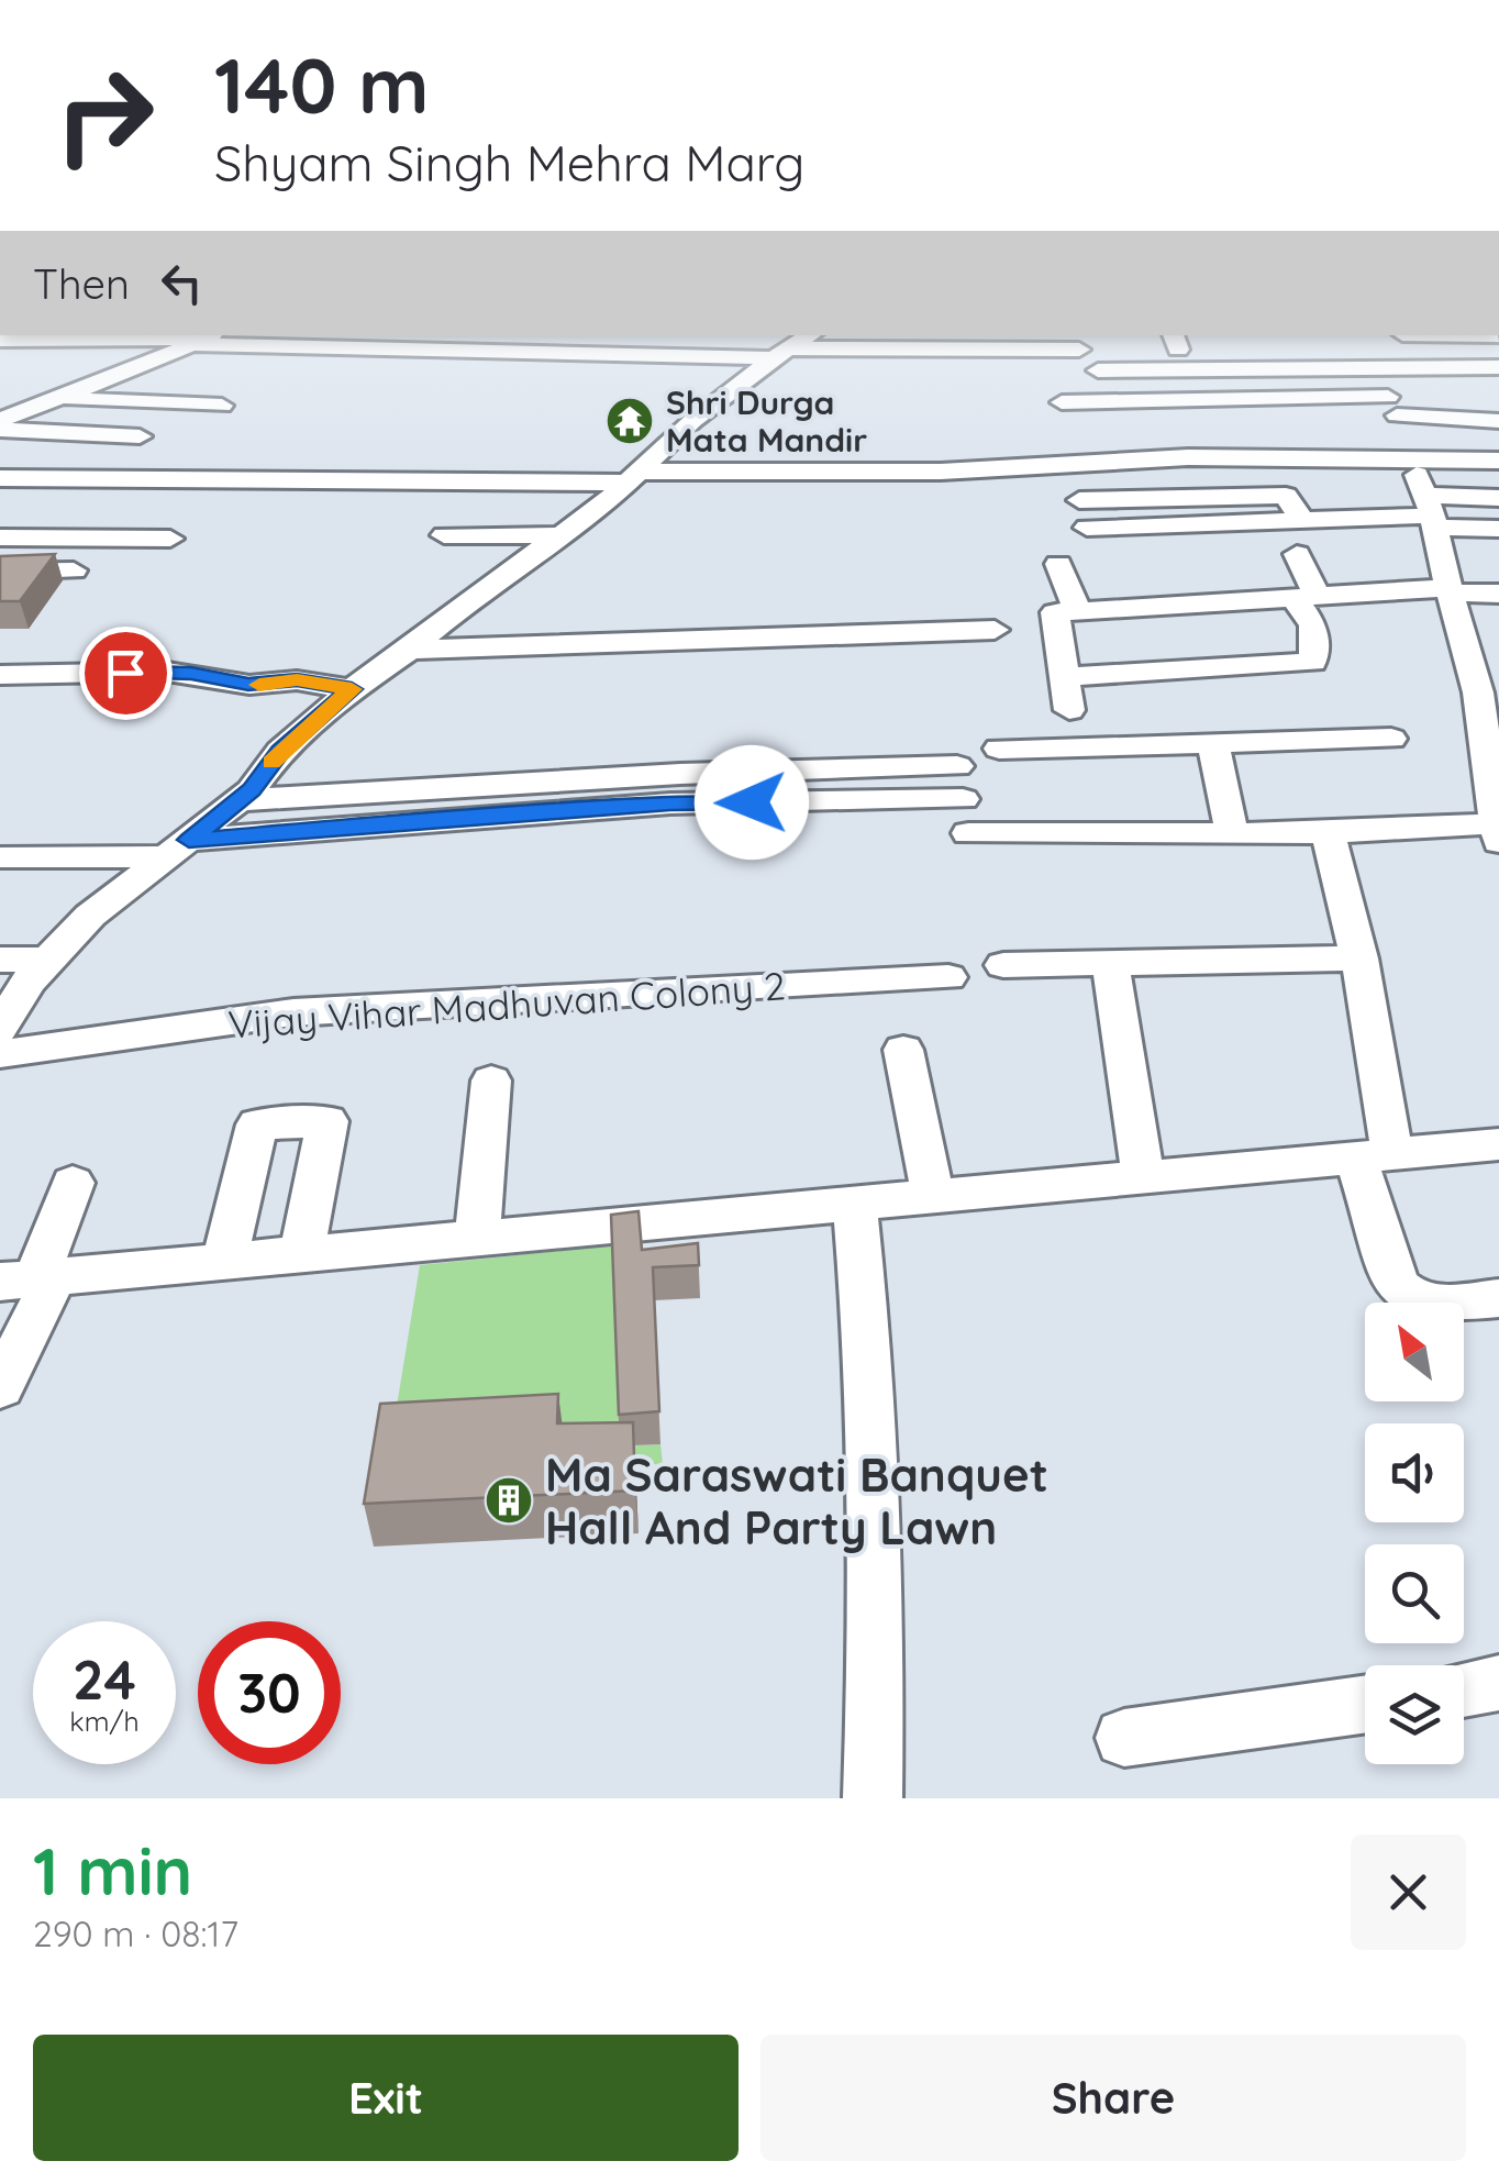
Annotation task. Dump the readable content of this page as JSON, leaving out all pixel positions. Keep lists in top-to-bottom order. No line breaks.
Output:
{"streets":{"street":["Vijay Vihar Madhuvan Colony 2"]},"places":{"temple":["Shri Durga Mata Mandir"],"building":["Ma Saraswati Banquet Hall And Party Lawn"]},"north":"top left","page":{"turn":["140 m","Shyam Singh Mehra Marg"],"then":"Then","speed":"24 km/h","limit":"30","heading":["1 min","290 m · 08:17"],"buttons":["Exit","Share"]}}
